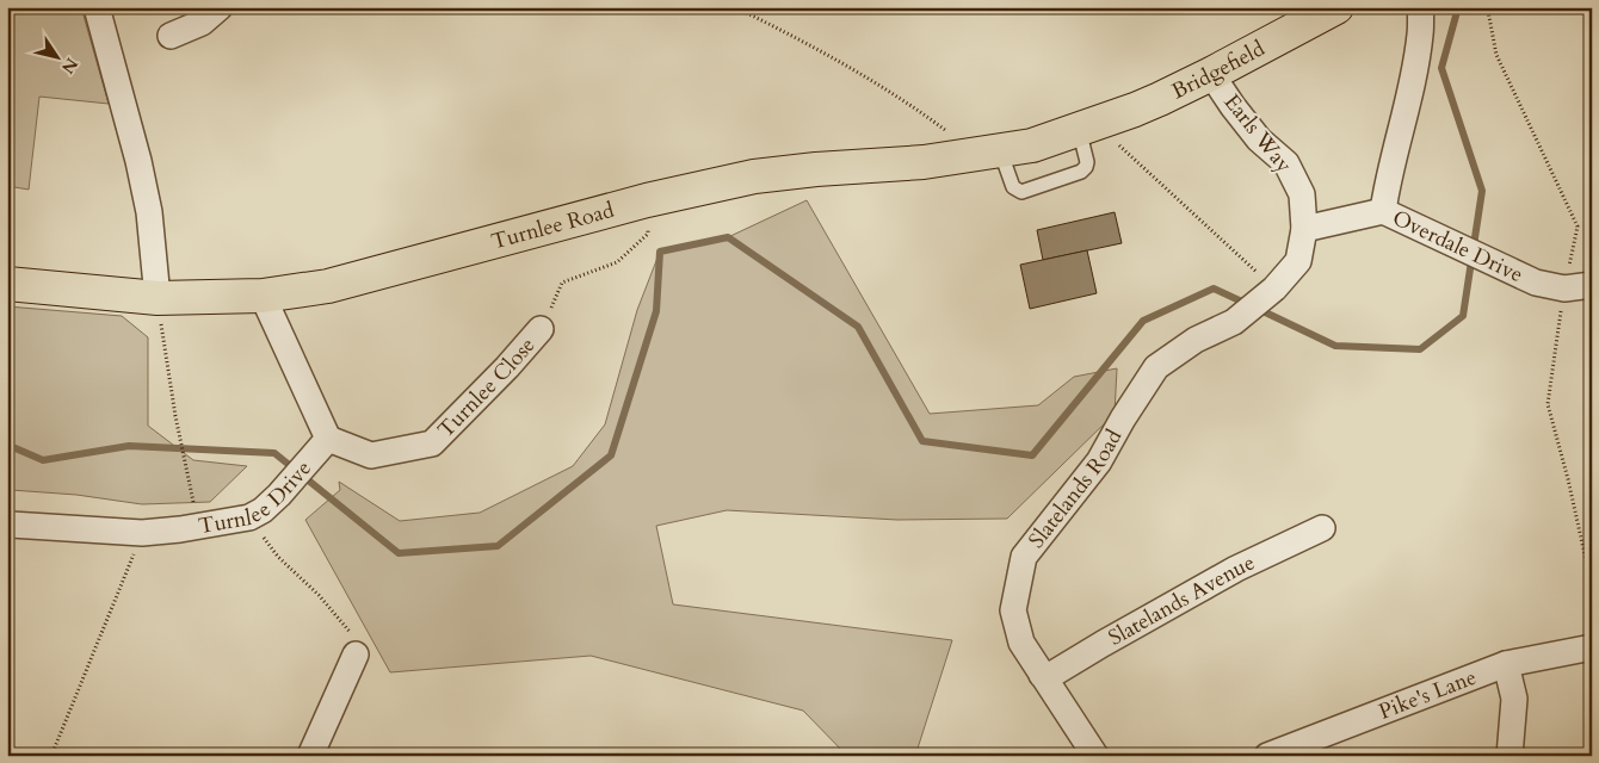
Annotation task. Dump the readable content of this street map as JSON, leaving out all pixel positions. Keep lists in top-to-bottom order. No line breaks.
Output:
{"streets":{"main road":["Bridgefield","Turnlee Road"],"street":["Earls Way","Overdale Drive","Turnlee Close","Slatelands Road","Turnlee Drive","Slatelands Avenue","Pike's Lane"]},"crossings":[["Bridgefield","Earls Way"],["Bridgefield","Turnlee Road"],["Earls Way","Overdale Drive"],["Turnlee Road","Turnlee Drive"],["Turnlee Close","Turnlee Drive"],["Slatelands Road","Slatelands Avenue"]],"north":"bottom right"}
